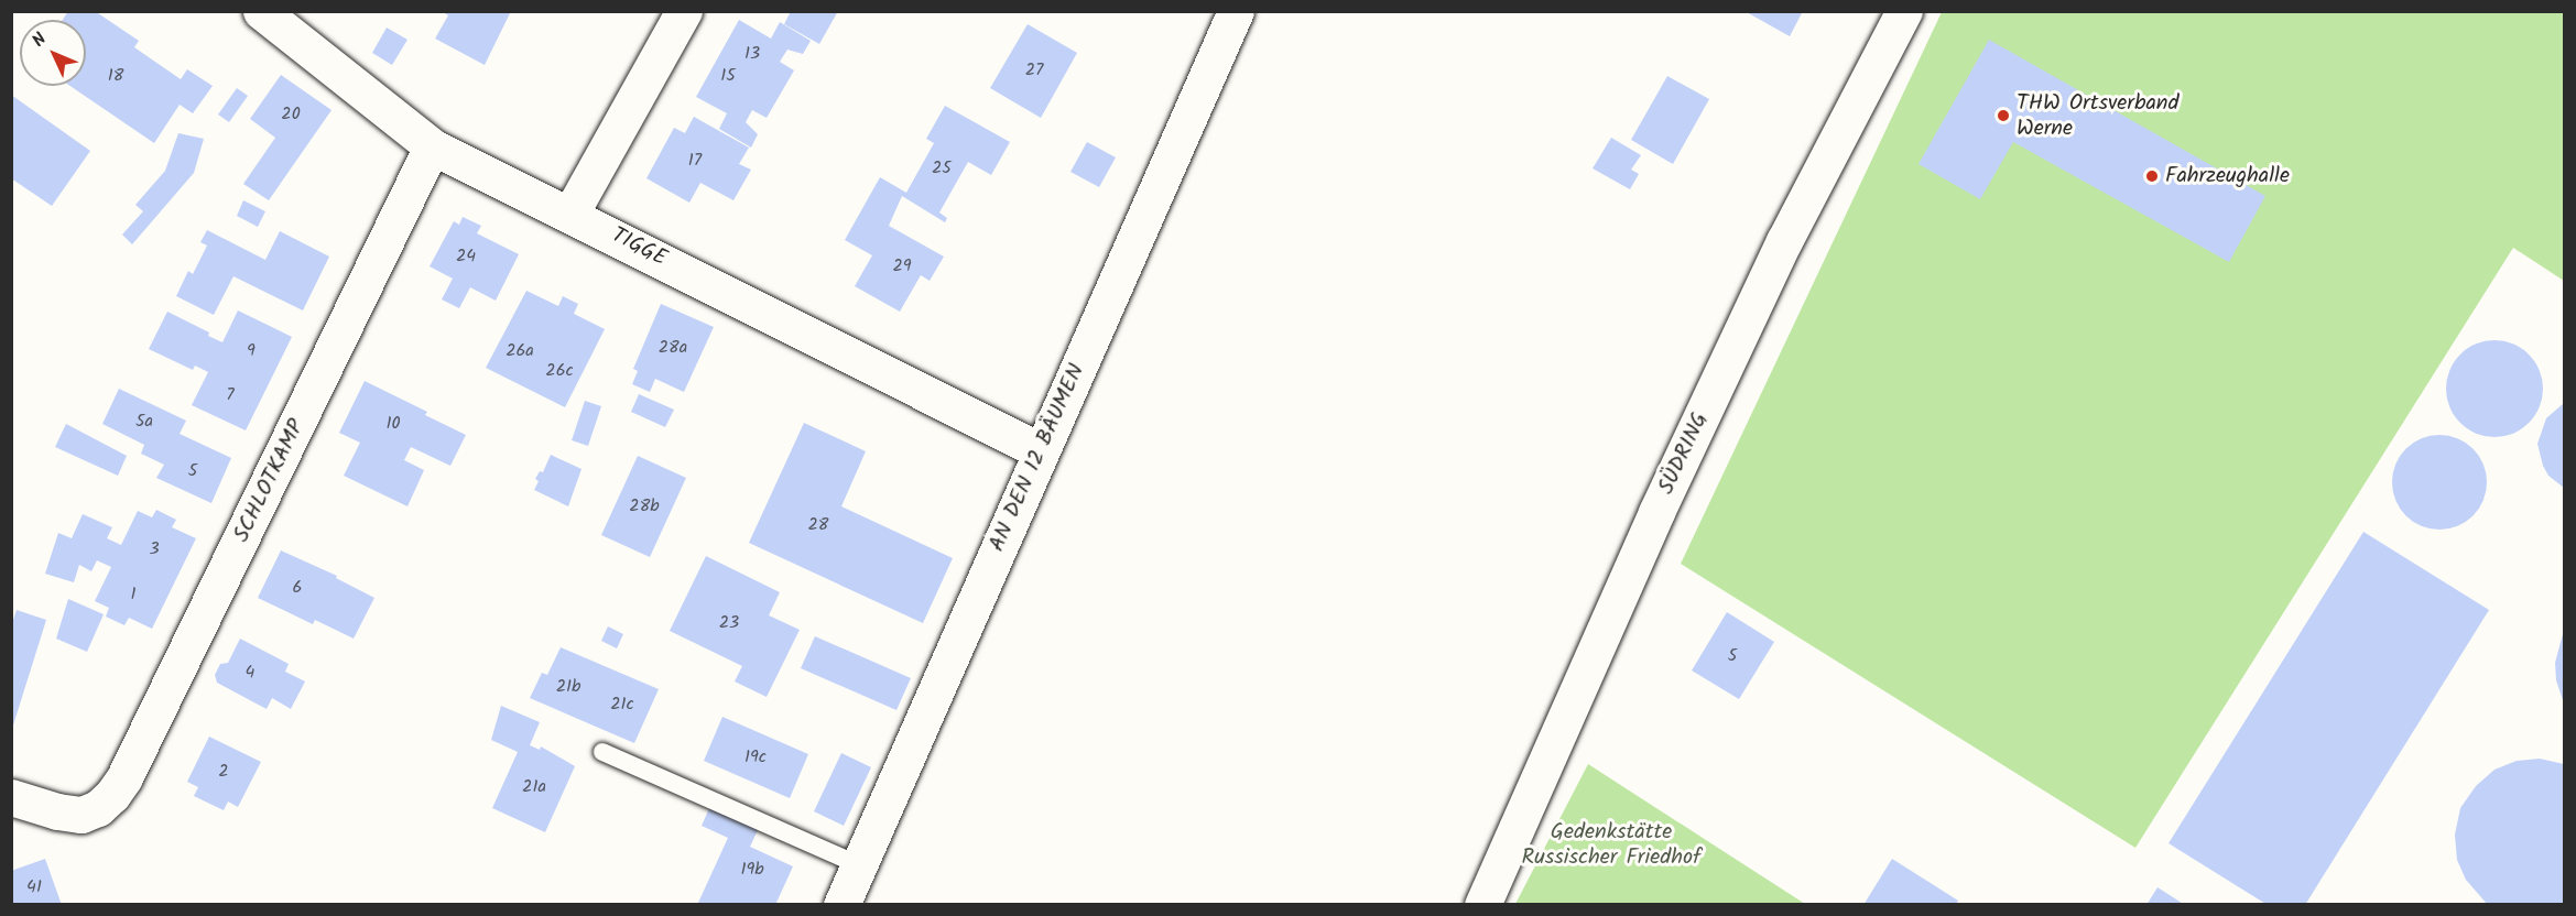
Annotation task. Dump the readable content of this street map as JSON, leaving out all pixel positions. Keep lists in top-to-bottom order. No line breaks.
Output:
{"streets":{"street":["TIGGE","SÜDRING","AN DEN 12 BÄUMEN","SCHLOTKAMP"]},"crossings":[["TIGGE","AN DEN 12 BÄUMEN"],["TIGGE","SCHLOTKAMP"]],"parks":["Gedenkstätte Russischer Friedhof"],"places":["THW Ortsverband Werne","Fahrzeughalle"],"house_numbers":["13","27","18","15","20","17","25","24","29","28a","9","26a","26c","7","5a","10","5","28b","28","3","6","1","23","5","4","21b","21c","19c","2","21a","19b","41"],"north":"top left"}
